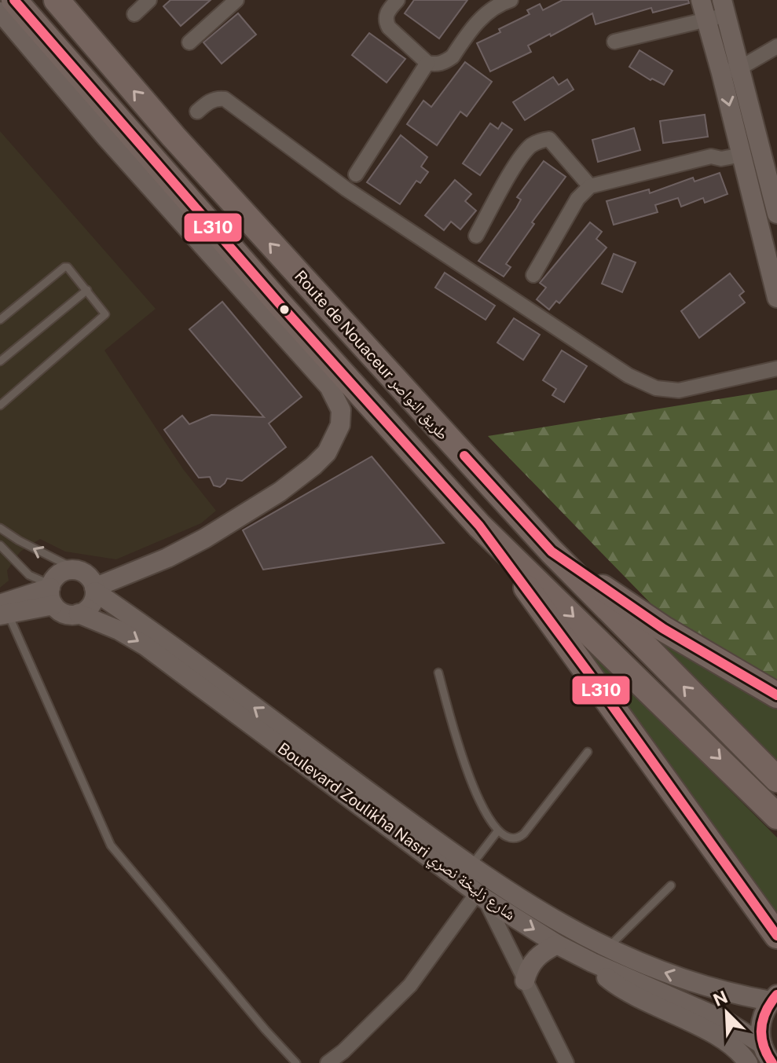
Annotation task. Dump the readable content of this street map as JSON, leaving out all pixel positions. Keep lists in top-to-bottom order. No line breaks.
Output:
{"streets":{"highway":["Route de Nouaceur طريق النواصر"],"street":["Boulevard Zoulikha Nasri شارع زليخة نصري"]},"lines":["transit line L310"],"north":"top left"}
